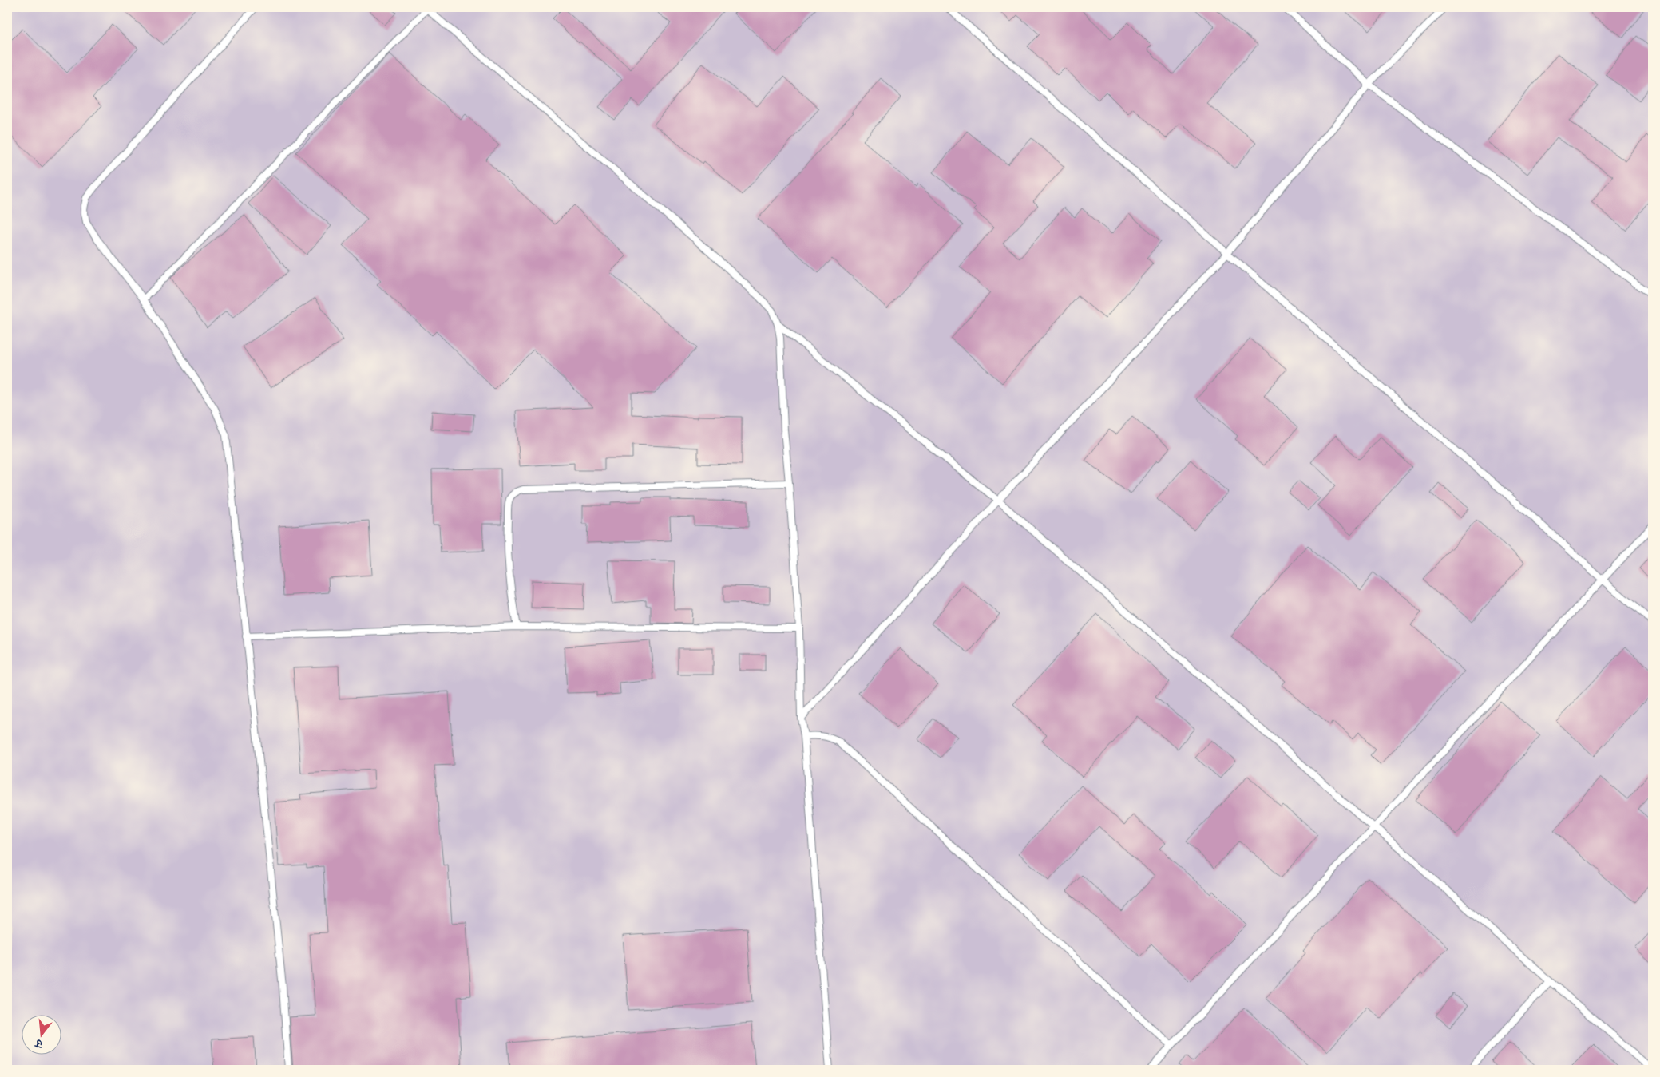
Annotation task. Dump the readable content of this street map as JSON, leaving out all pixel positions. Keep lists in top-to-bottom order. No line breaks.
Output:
{"north":"bottom"}
